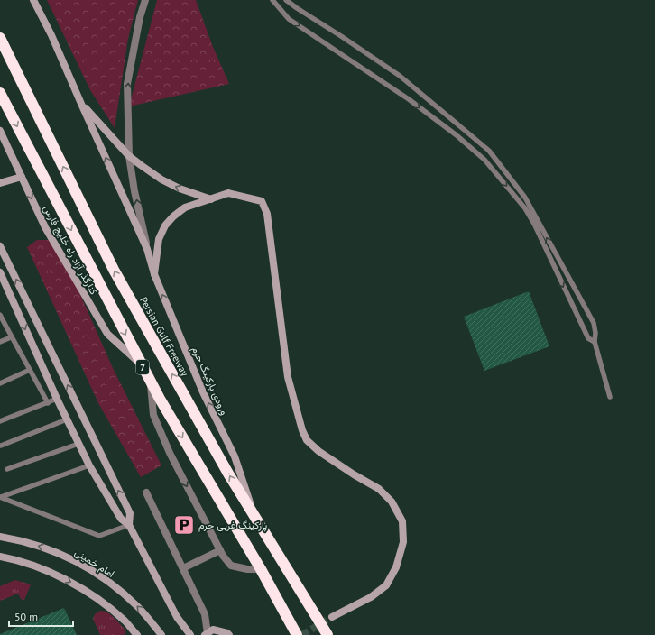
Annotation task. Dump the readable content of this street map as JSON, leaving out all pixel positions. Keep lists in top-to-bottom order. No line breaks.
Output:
{"streets":{"highway":["Persian Gulf Freeway","7"],"street":["کنارگذر آزاد راه خلیج فارس","ورودی پارکینگ حرم","امام خمینی"]},"crossings":[["کنارگذر آزاد راه خلیج فارس","7"],["Persian Gulf Freeway","ورودی پارکینگ حرم"]],"places":{"parking":["پارکینگ غربی حرم"]},"scale_bar":"50 m"}
